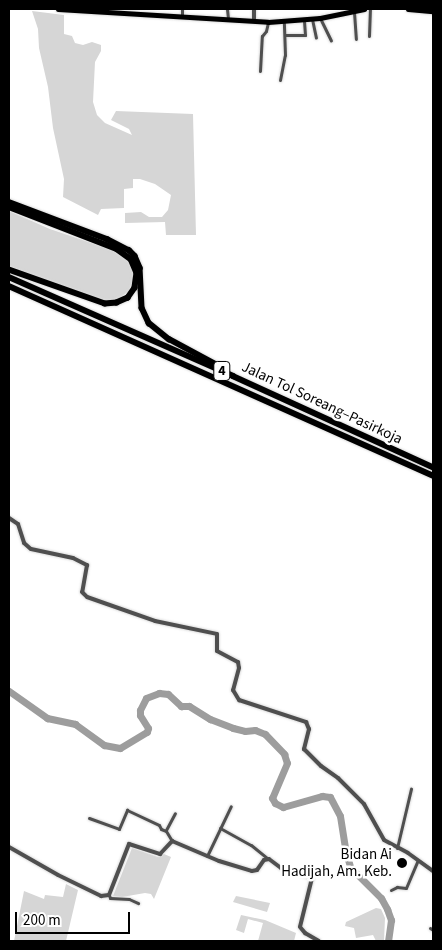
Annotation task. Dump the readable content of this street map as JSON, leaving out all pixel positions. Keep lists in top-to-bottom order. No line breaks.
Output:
{"streets":{"highway":["4","Jalan Tol Soreang–Pasirkoja"]},"places":["Bidan Ai Hadijah, Am. Keb."],"scale_bar":"200 m"}
